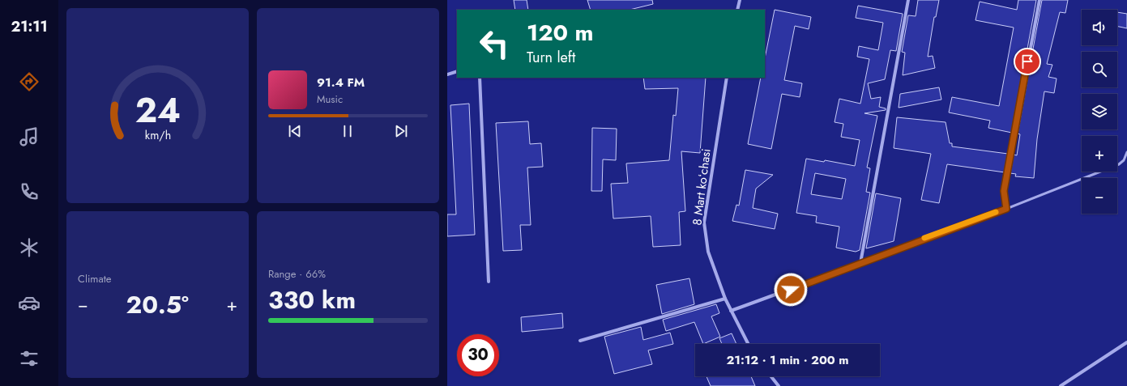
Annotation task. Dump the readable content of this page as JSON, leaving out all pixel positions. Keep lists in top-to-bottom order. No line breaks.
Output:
{"streets":{"street":["8 Mart koʻchasi"]},"page":{"tabs":"21:11","map_buttons":["+","−"],"turn":["120 m","Turn left"],"song":["91.4 FM","Music"],"tile":["Climate",["Range · 66%","330 km"]],"heat":["−","20.5°","+"],"limit":"30","trip":"21:12 · 1 min · 200 m","gauge":["24","km/h"]}}
